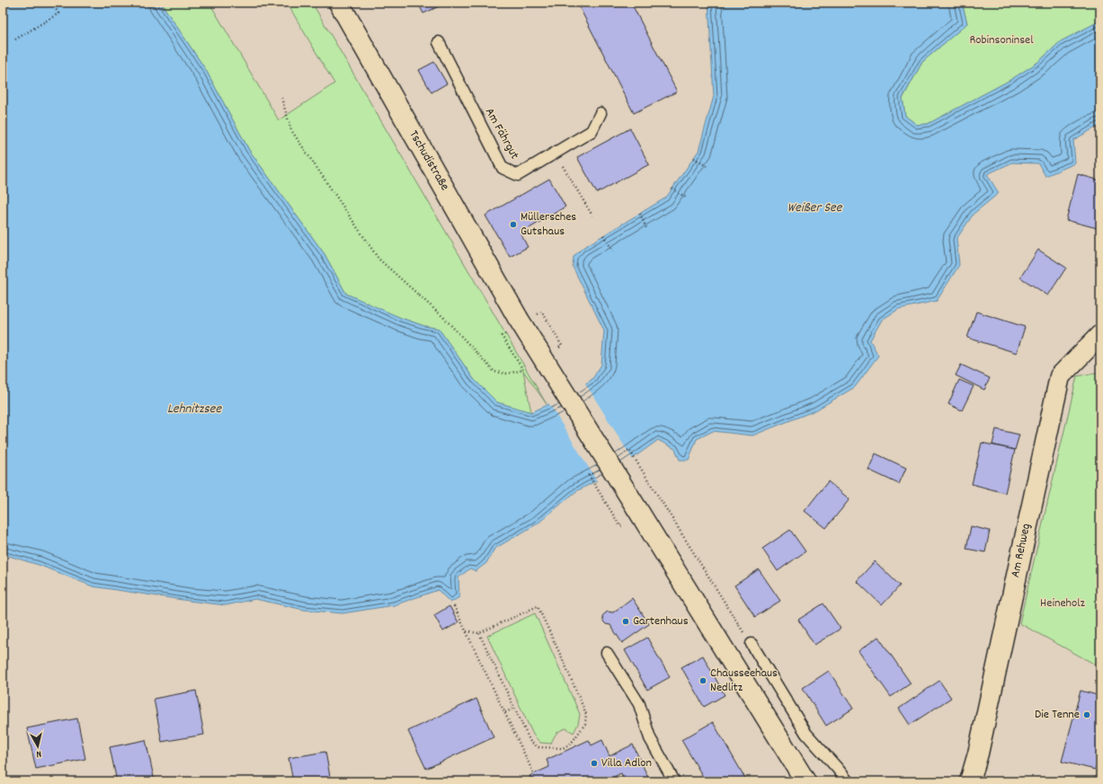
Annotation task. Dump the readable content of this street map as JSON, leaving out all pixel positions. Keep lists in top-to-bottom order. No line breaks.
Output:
{"streets":{"main road":["Tschudistraße","Am Rehweg"],"lane":["Am Fährgut"]},"water":["Weißer See","Lehnitzsee"],"parks":["Robinsoninsel","Heineholz"],"places":["Müllersches Gutshaus","Gartenhaus","Chausseehaus Nedlitz","Die Tenne","Villa Adlon"],"north":"bottom"}
